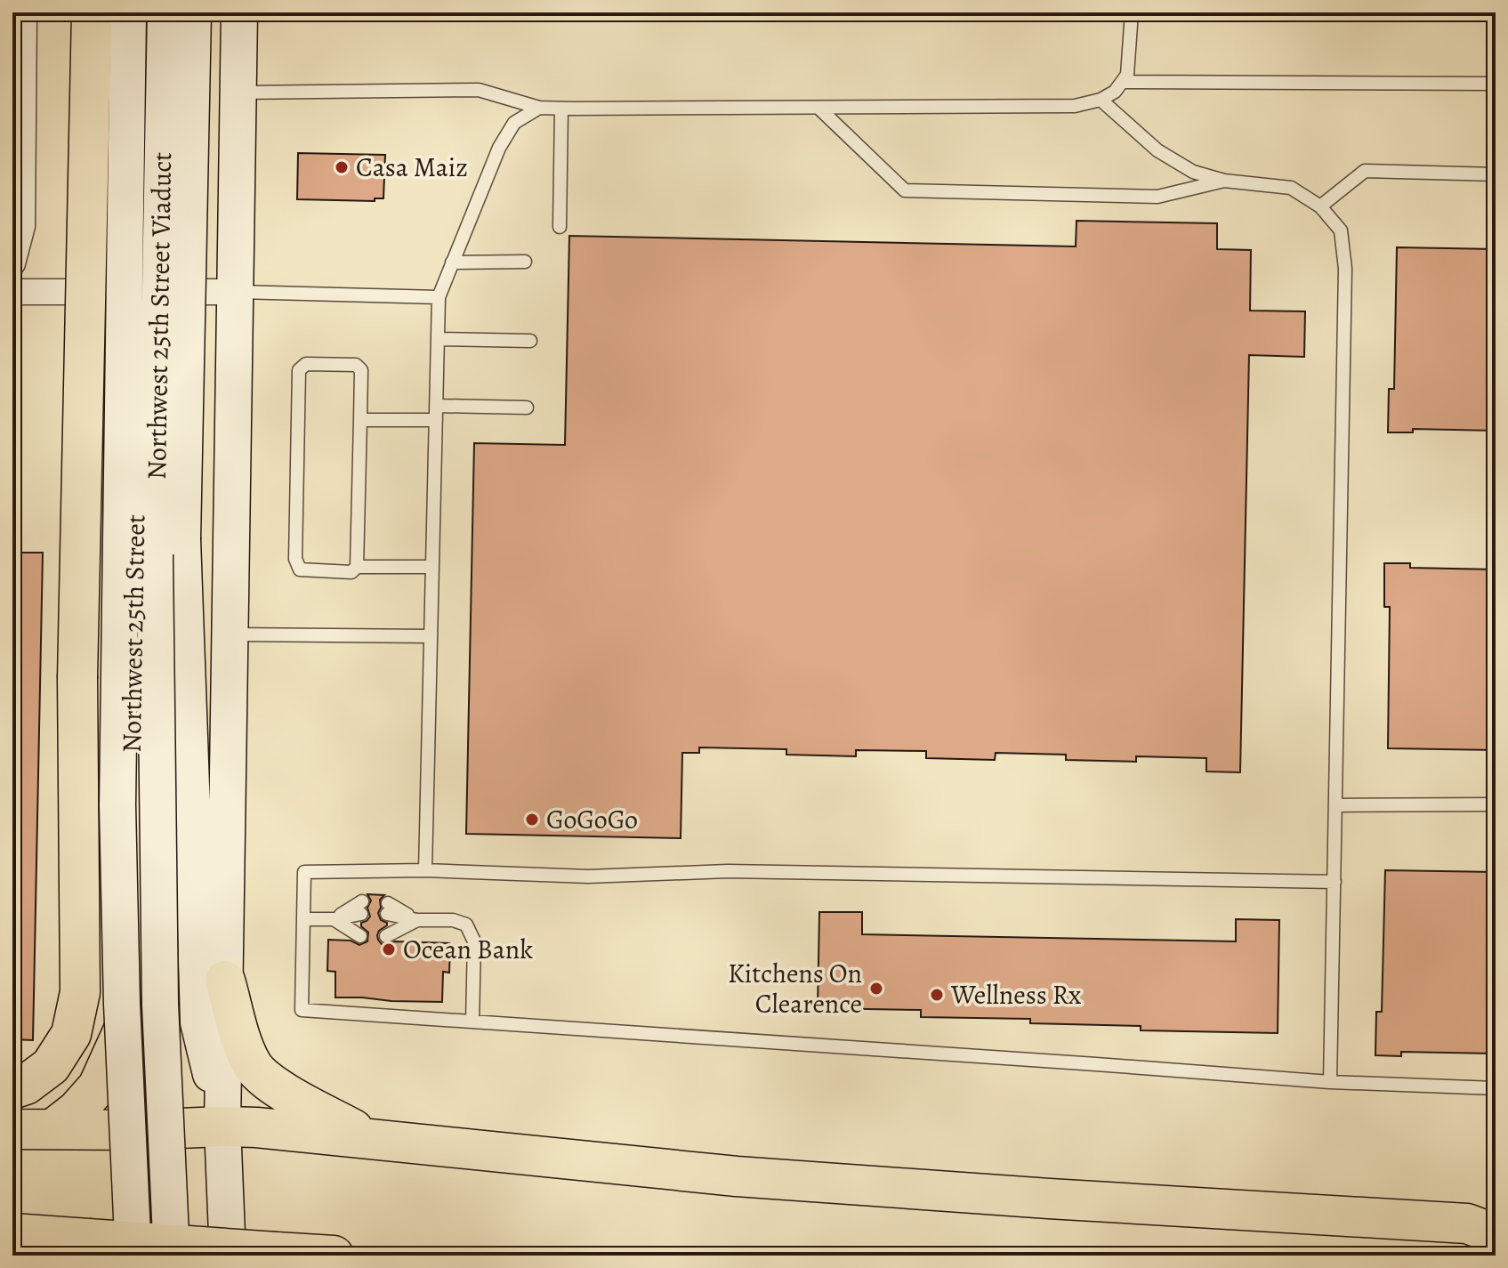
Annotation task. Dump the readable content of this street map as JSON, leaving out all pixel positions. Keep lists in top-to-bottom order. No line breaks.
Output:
{"streets":{"main road":["Northwest 25th Street Viaduct","Northwest 25th Street"]},"crossings":[["Northwest 25th Street Viaduct","Northwest 25th Street"]],"places":["Casa Maiz","GoGoGo","Ocean Bank","Kitchens On Clearence","Wellness Rx"]}
